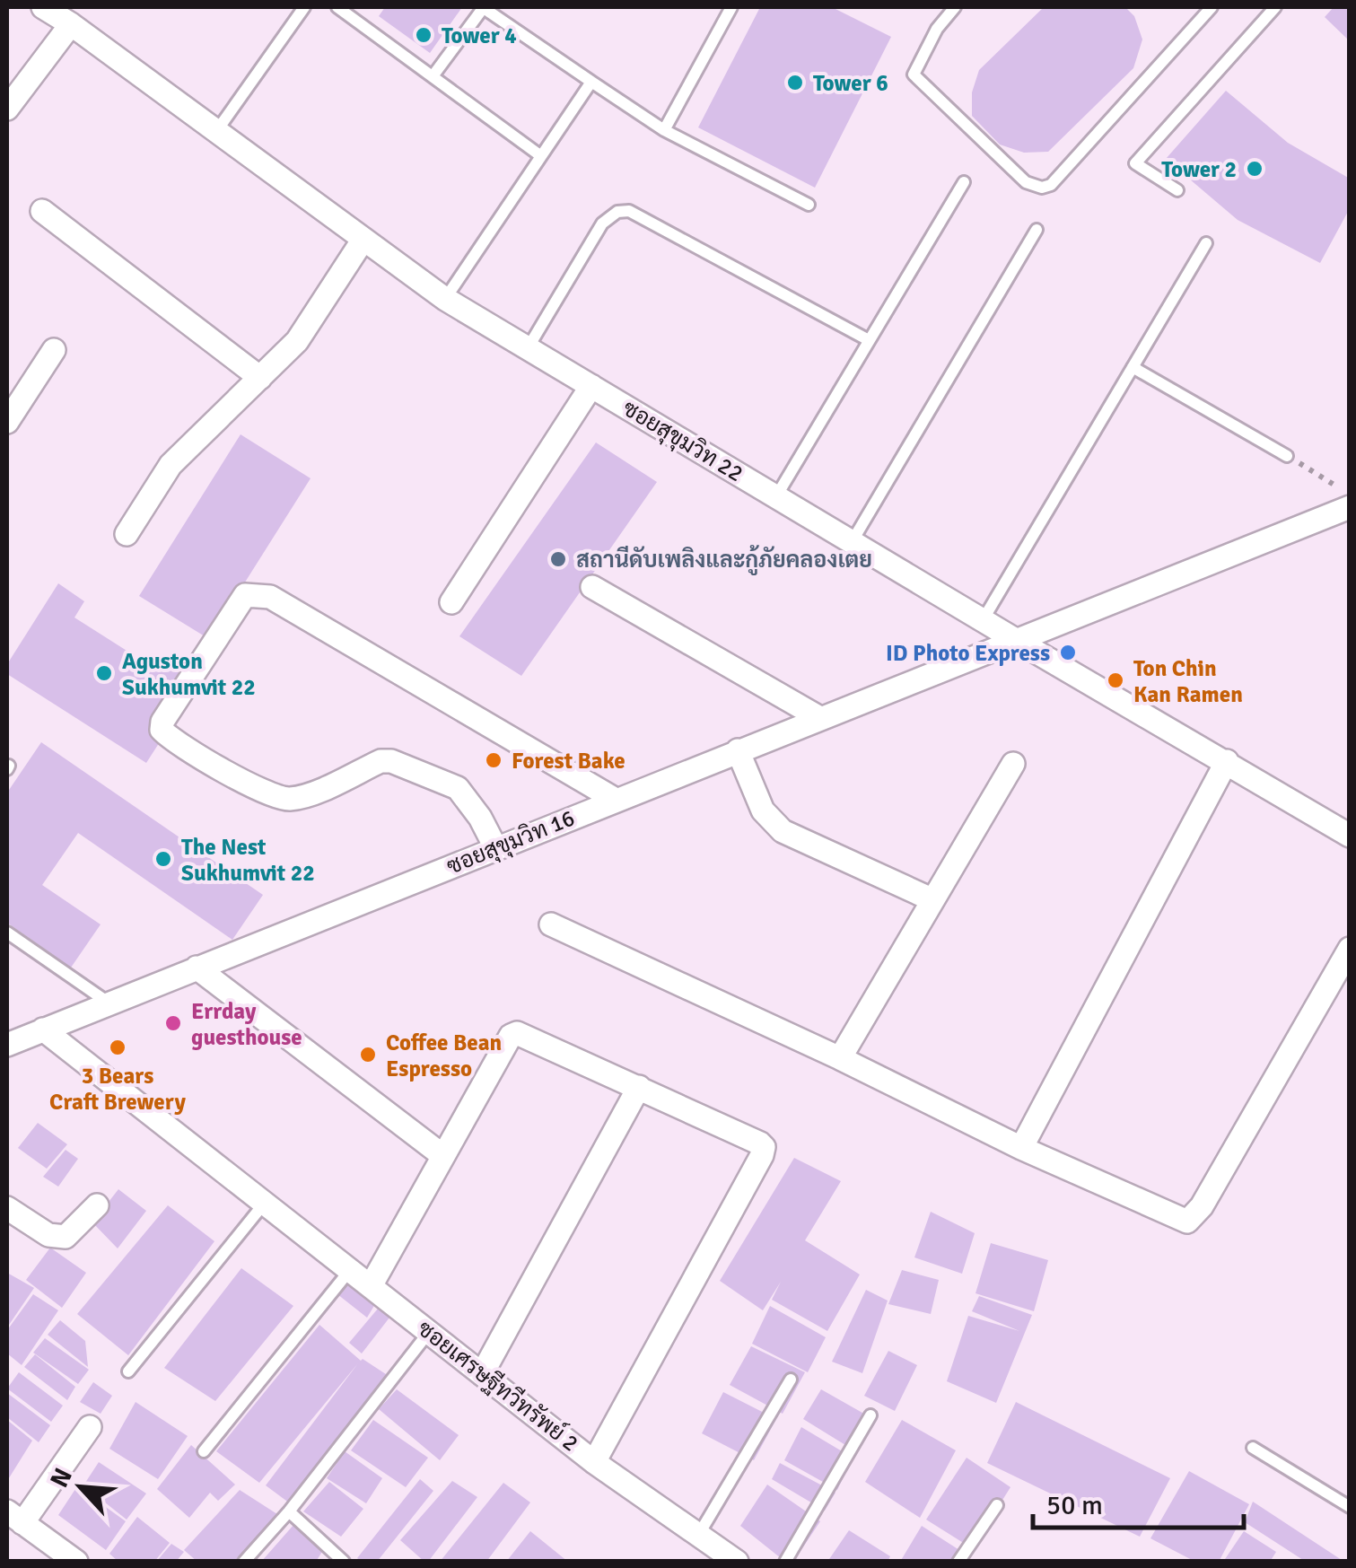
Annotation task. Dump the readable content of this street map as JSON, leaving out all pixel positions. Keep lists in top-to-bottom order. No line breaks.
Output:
{"streets":{"street":["ซอยสุขุมวิท 22","ซอยสุขุมวิท 16","ซอยเศรษฐีทวีทรัพย์ 2"]},"crossings":[["ซอยสุขุมวิท 22","ซอยสุขุมวิท 16"],["ซอยสุขุมวิท 16","ซอยเศรษฐีทวีทรัพย์ 2"]],"places":["Tower 4","Tower 6","Tower 2","สถานีดับเพลิงและกู้ภัยคลองเตย","ID Photo Express","Aguston Sukhumvit 22","Ton Chin Kan Ramen","Forest Bake","The Nest Sukhumvit 22","Errday guesthouse","3 Bears Craft Brewery","Coffee Bean Espresso"],"scale_bar":"50 m","north":"top left"}
